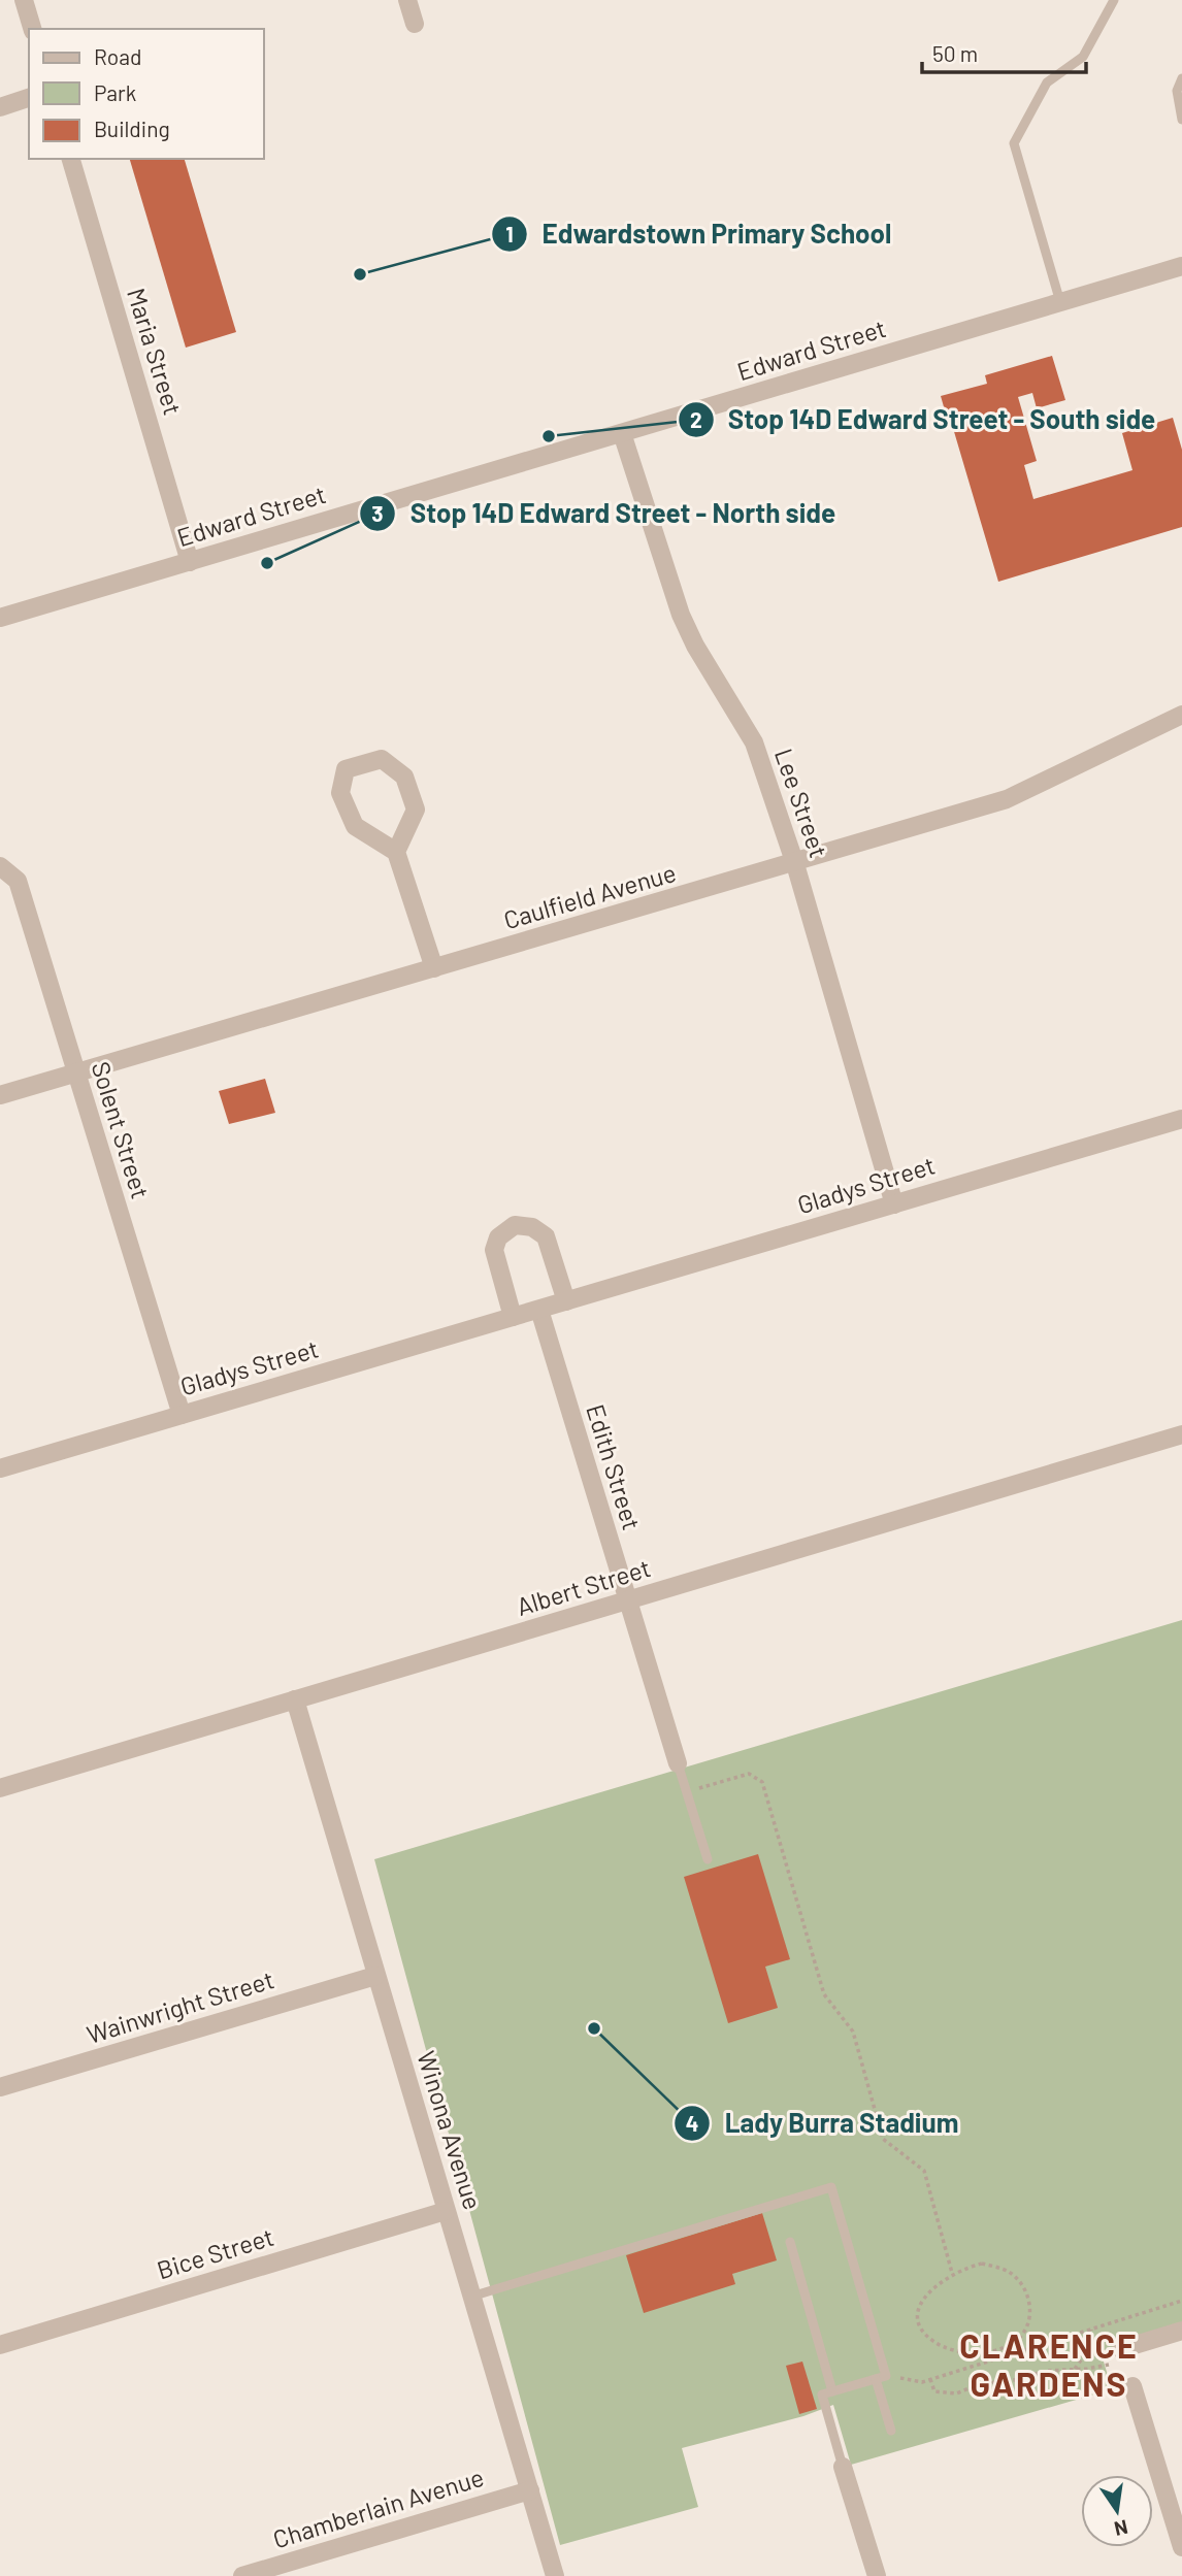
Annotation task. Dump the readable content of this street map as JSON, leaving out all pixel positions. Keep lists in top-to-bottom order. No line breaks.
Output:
{"streets":{"street":["Edward Street","Maria Street","Lee Street","Caulfield Avenue","Solent Street","Gladys Street","Edith Street","Albert Street","Wainwright Street","Winona Avenue","Bice Street","Chamberlain Avenue"]},"crossings":[["Edward Street","Maria Street"],["Edward Street","Lee Street"],["Lee Street","Caulfield Avenue"],["Lee Street","Gladys Street"],["Caulfield Avenue","Solent Street"],["Solent Street","Gladys Street"],["Gladys Street","Edith Street"],["Edith Street","Albert Street"],["Albert Street","Winona Avenue"],["Wainwright Street","Winona Avenue"],["Winona Avenue","Bice Street"],["Winona Avenue","Chamberlain Avenue"]],"districts":["CLARENCE GARDENS"],"places":["Edwardstown Primary School","Stop 14D Edward Street - South side","Stop 14D Edward Street - North side","Lady Burra Stadium"],"legend":["Road","Park","Building"],"scale_bar":"50 m","north":"bottom"}
